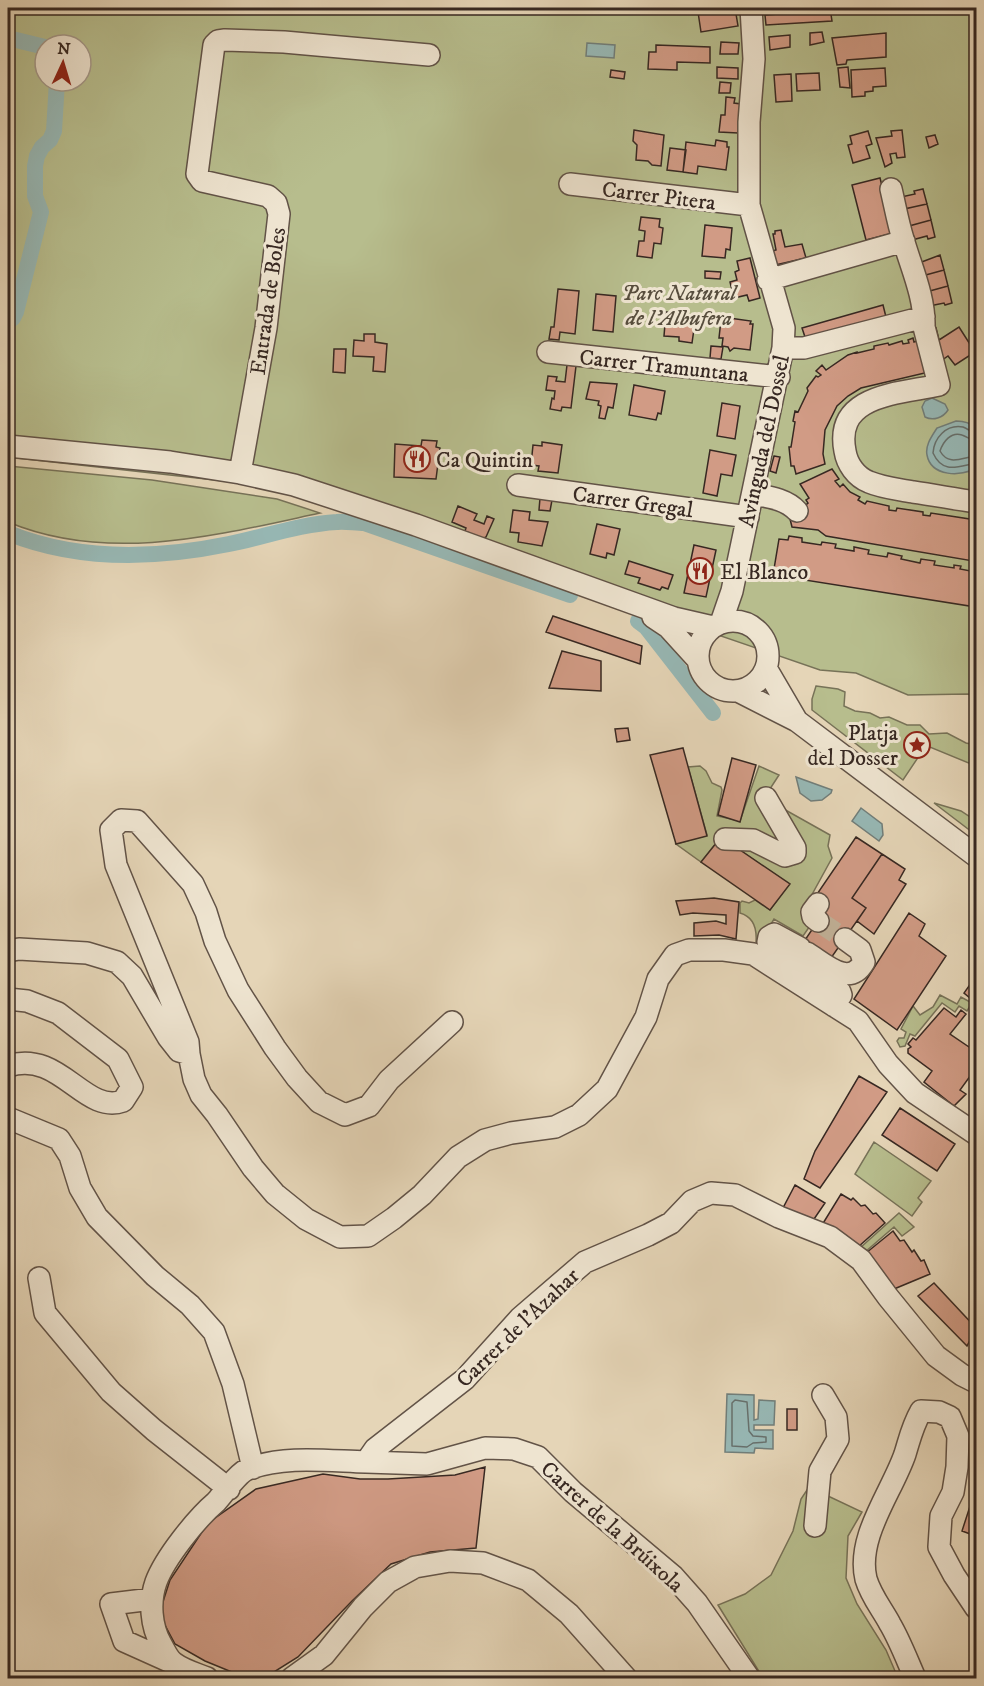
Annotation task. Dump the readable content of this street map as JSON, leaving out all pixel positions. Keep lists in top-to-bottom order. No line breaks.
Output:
{"streets":{"street":["Carrer Pitera","Entrada de Boles","Carrer Tramuntana","Avinguda del Dossel","Carrer Gregal","Carrer de l'Azahar","Carrer de la Brúixola"]},"crossings":[["Carrer Pitera","Avinguda del Dossel"],["Carrer Tramuntana","Avinguda del Dossel"],["Avinguda del Dossel","Carrer Gregal"],["Carrer de l'Azahar","Carrer de la Brúixola"]],"parks":["Parc Natural de l'Albufera"],"places":{"restaurant":["Ca Quintin","El Blanco"],"place":["Platja del Dosser"]},"north":"top"}
